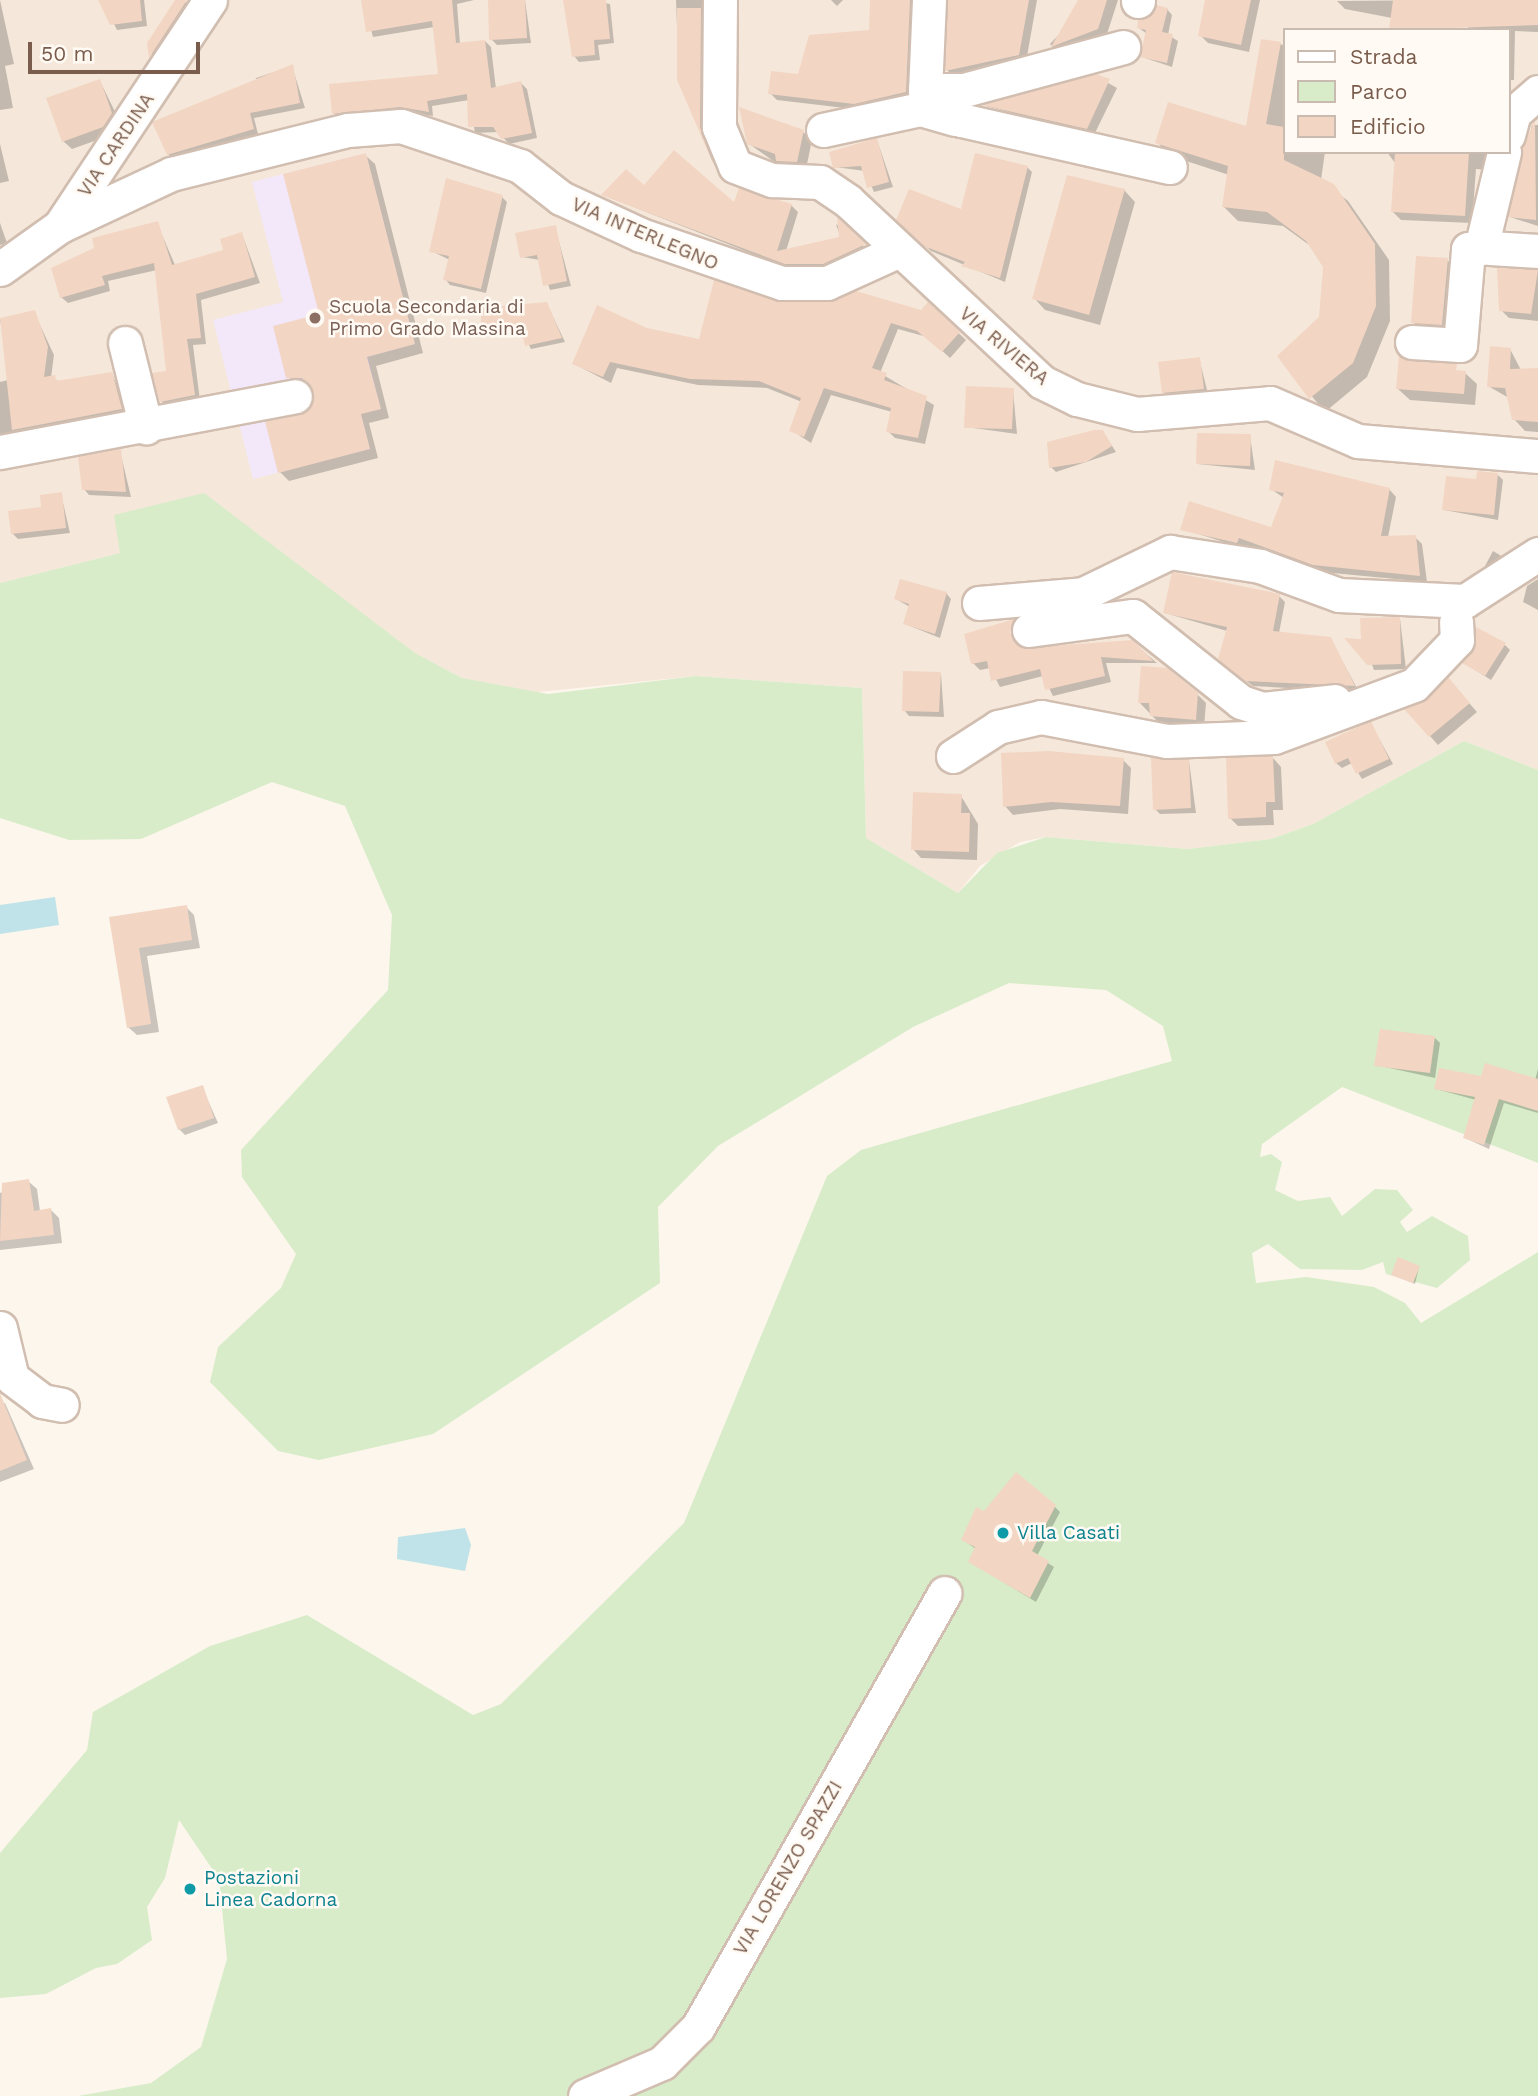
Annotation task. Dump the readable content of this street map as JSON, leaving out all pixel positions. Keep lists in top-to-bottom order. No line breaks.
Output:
{"streets":{"street":["VIA CARDINA","VIA INTERLEGNO","VIA RIVIERA","VIA LORENZO SPAZZI"]},"crossings":[["VIA CARDINA","VIA INTERLEGNO"],["VIA INTERLEGNO","VIA RIVIERA"]],"places":["Scuola Secondaria di Primo Grado Massina","Villa Casati","Postazioni Linea Cadorna"],"legend":["Strada","Parco","Edificio"],"scale_bar":"50 m"}
